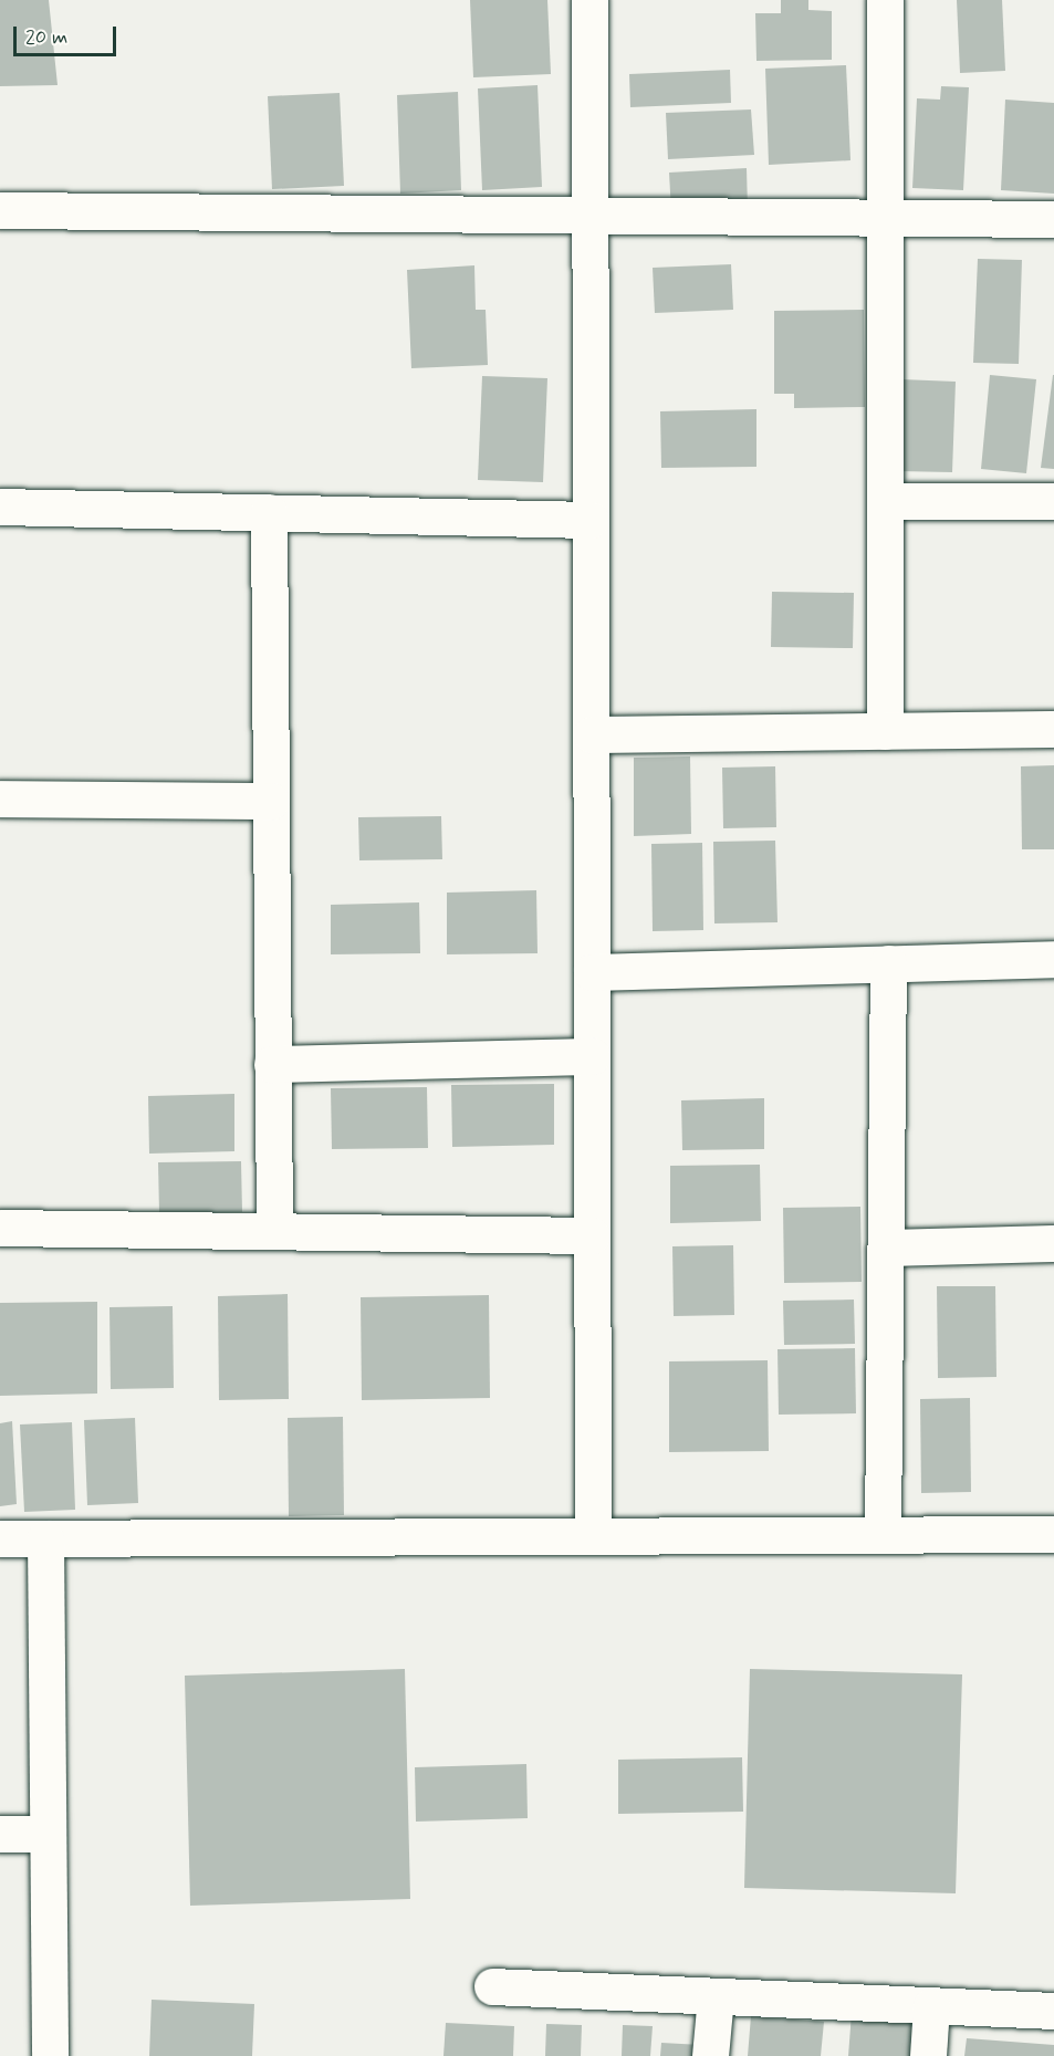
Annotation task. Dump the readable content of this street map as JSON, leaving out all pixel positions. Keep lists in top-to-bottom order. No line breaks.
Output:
{"scale_bar":"20 m"}
